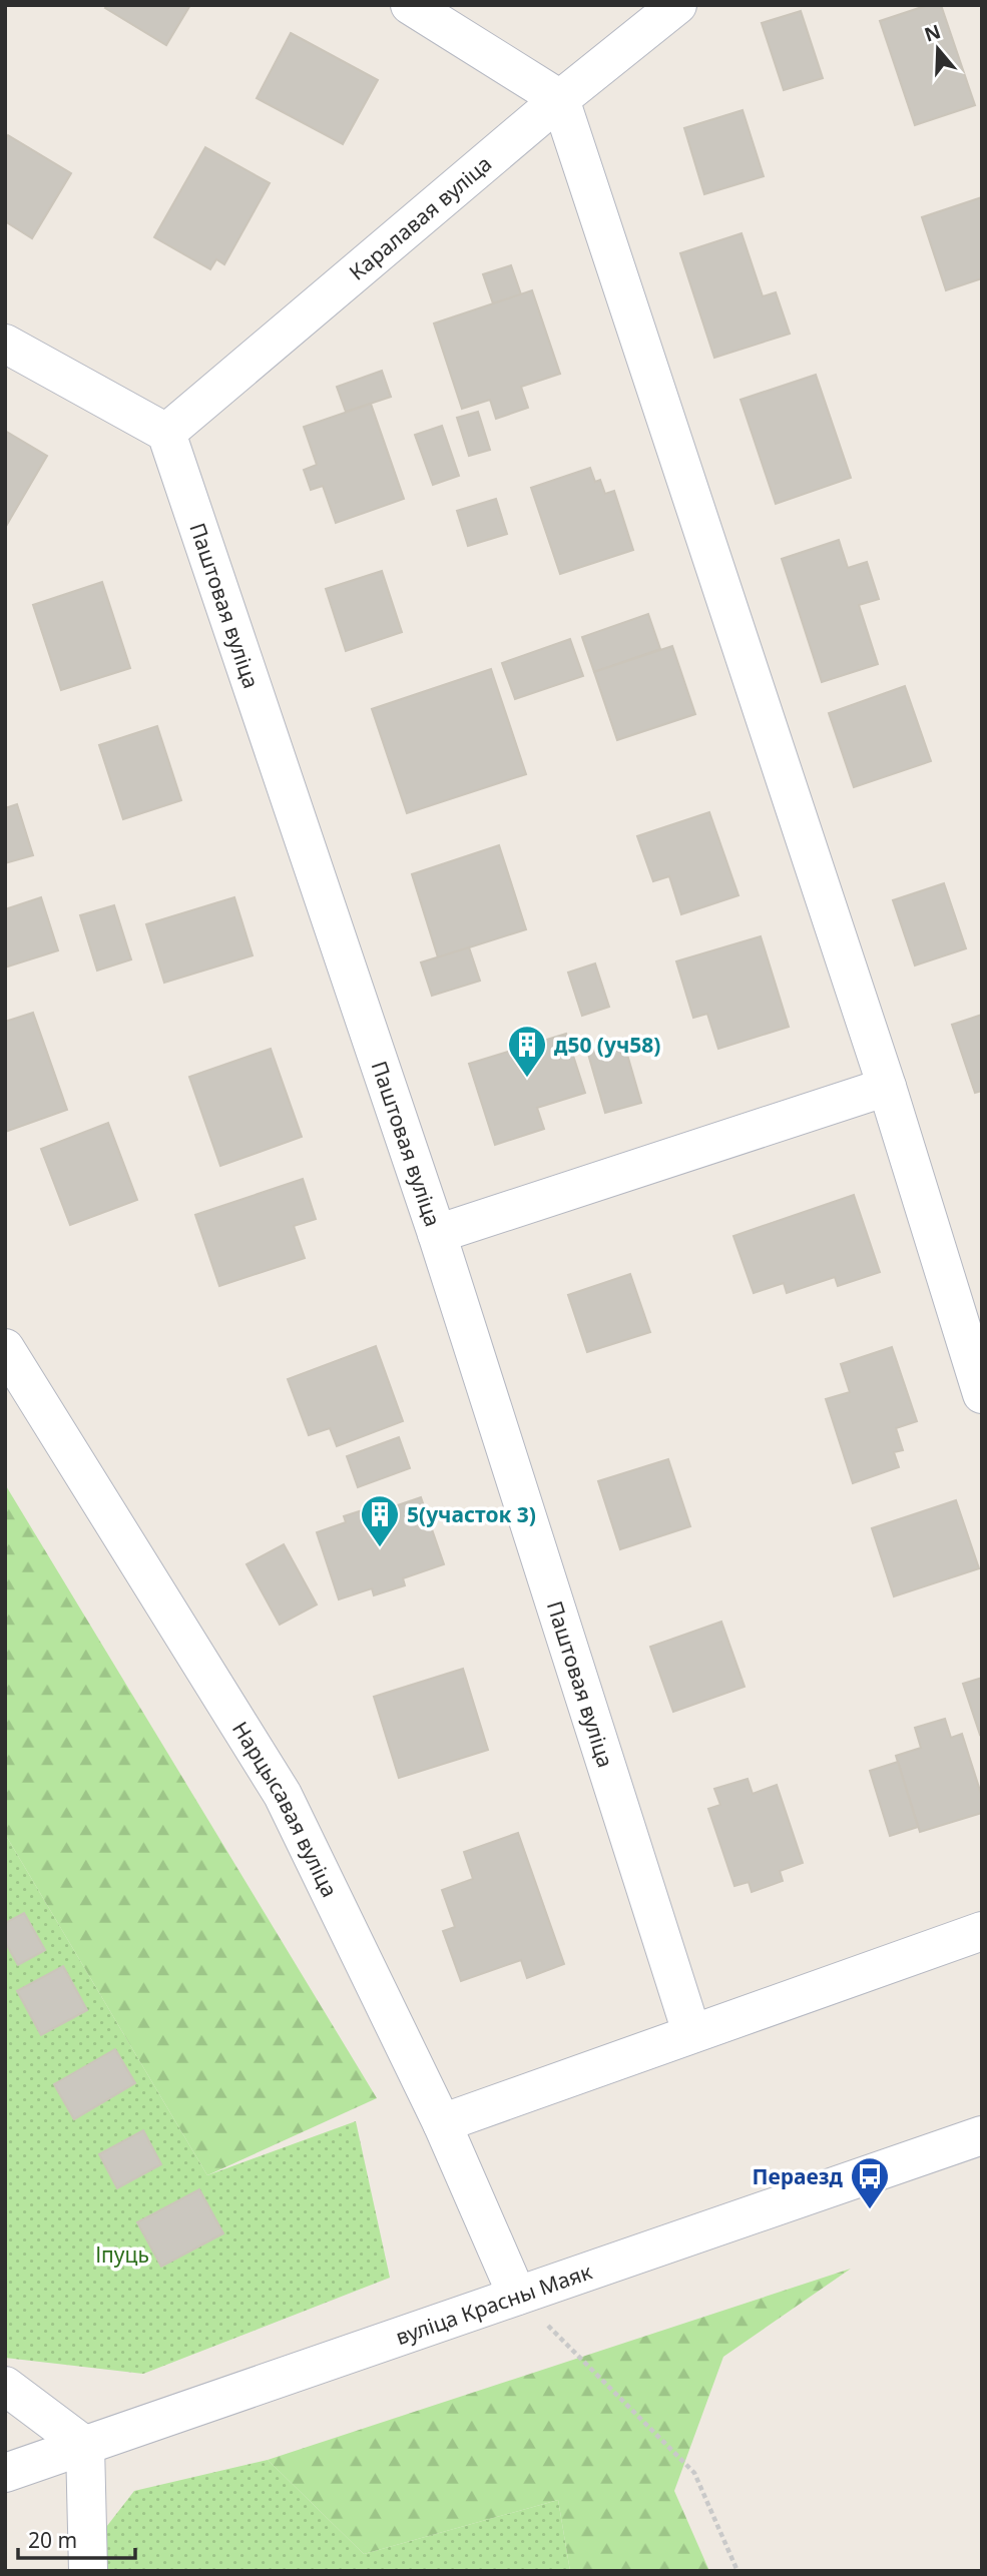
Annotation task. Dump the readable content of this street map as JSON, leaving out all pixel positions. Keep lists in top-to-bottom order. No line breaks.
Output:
{"streets":{"street":["Каралавая вуліца","Паштовая вуліца","Нарцысавая вуліца","вуліца Красны Маяк"]},"crossings":[["Каралавая вуліца","Паштовая вуліца"],["Нарцысавая вуліца","вуліца Красны Маяк"]],"parks":["Іпуць"],"places":{"building":["д50 (уч58)","5(участок 3)"],"bus stop":["Пераезд"]},"scale_bar":"20 m","north":"top"}
